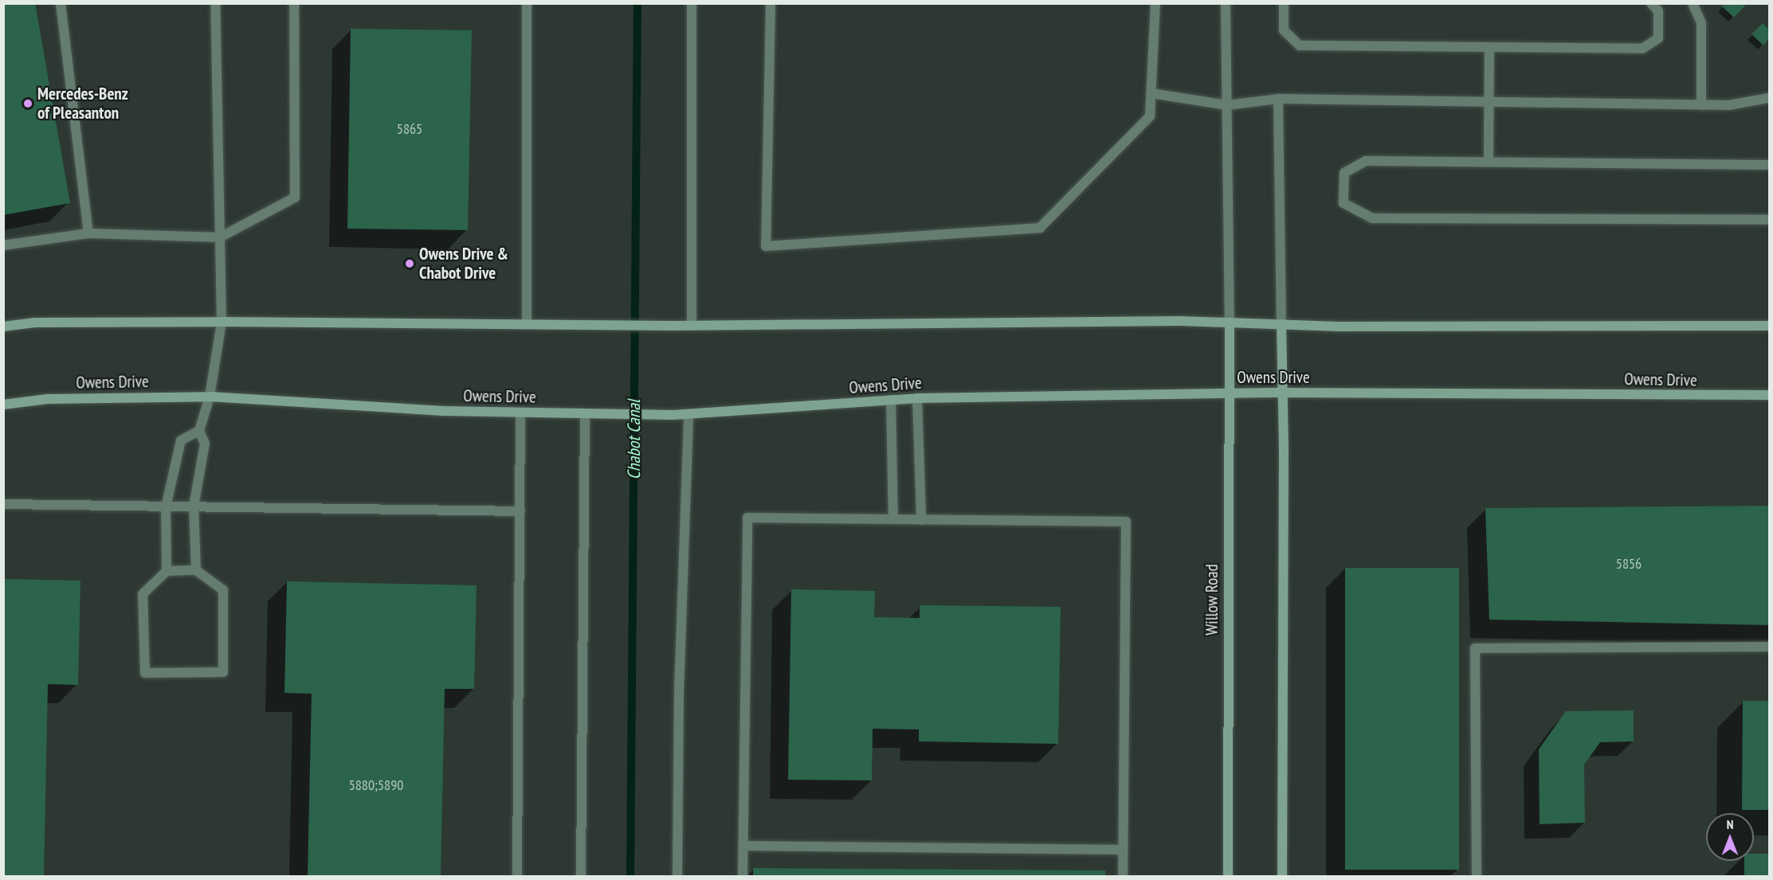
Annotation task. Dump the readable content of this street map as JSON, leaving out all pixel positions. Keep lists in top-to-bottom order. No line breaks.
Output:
{"streets":{"street":["Owens Drive","Willow Road"]},"crossings":[["Owens Drive","Willow Road"]],"water":["Chabot Canal"],"places":["Mercedes-Benz of Pleasanton","Owens Drive & Chabot Drive"],"house_numbers":["5865","5856","5880;5890"],"north":"top"}
